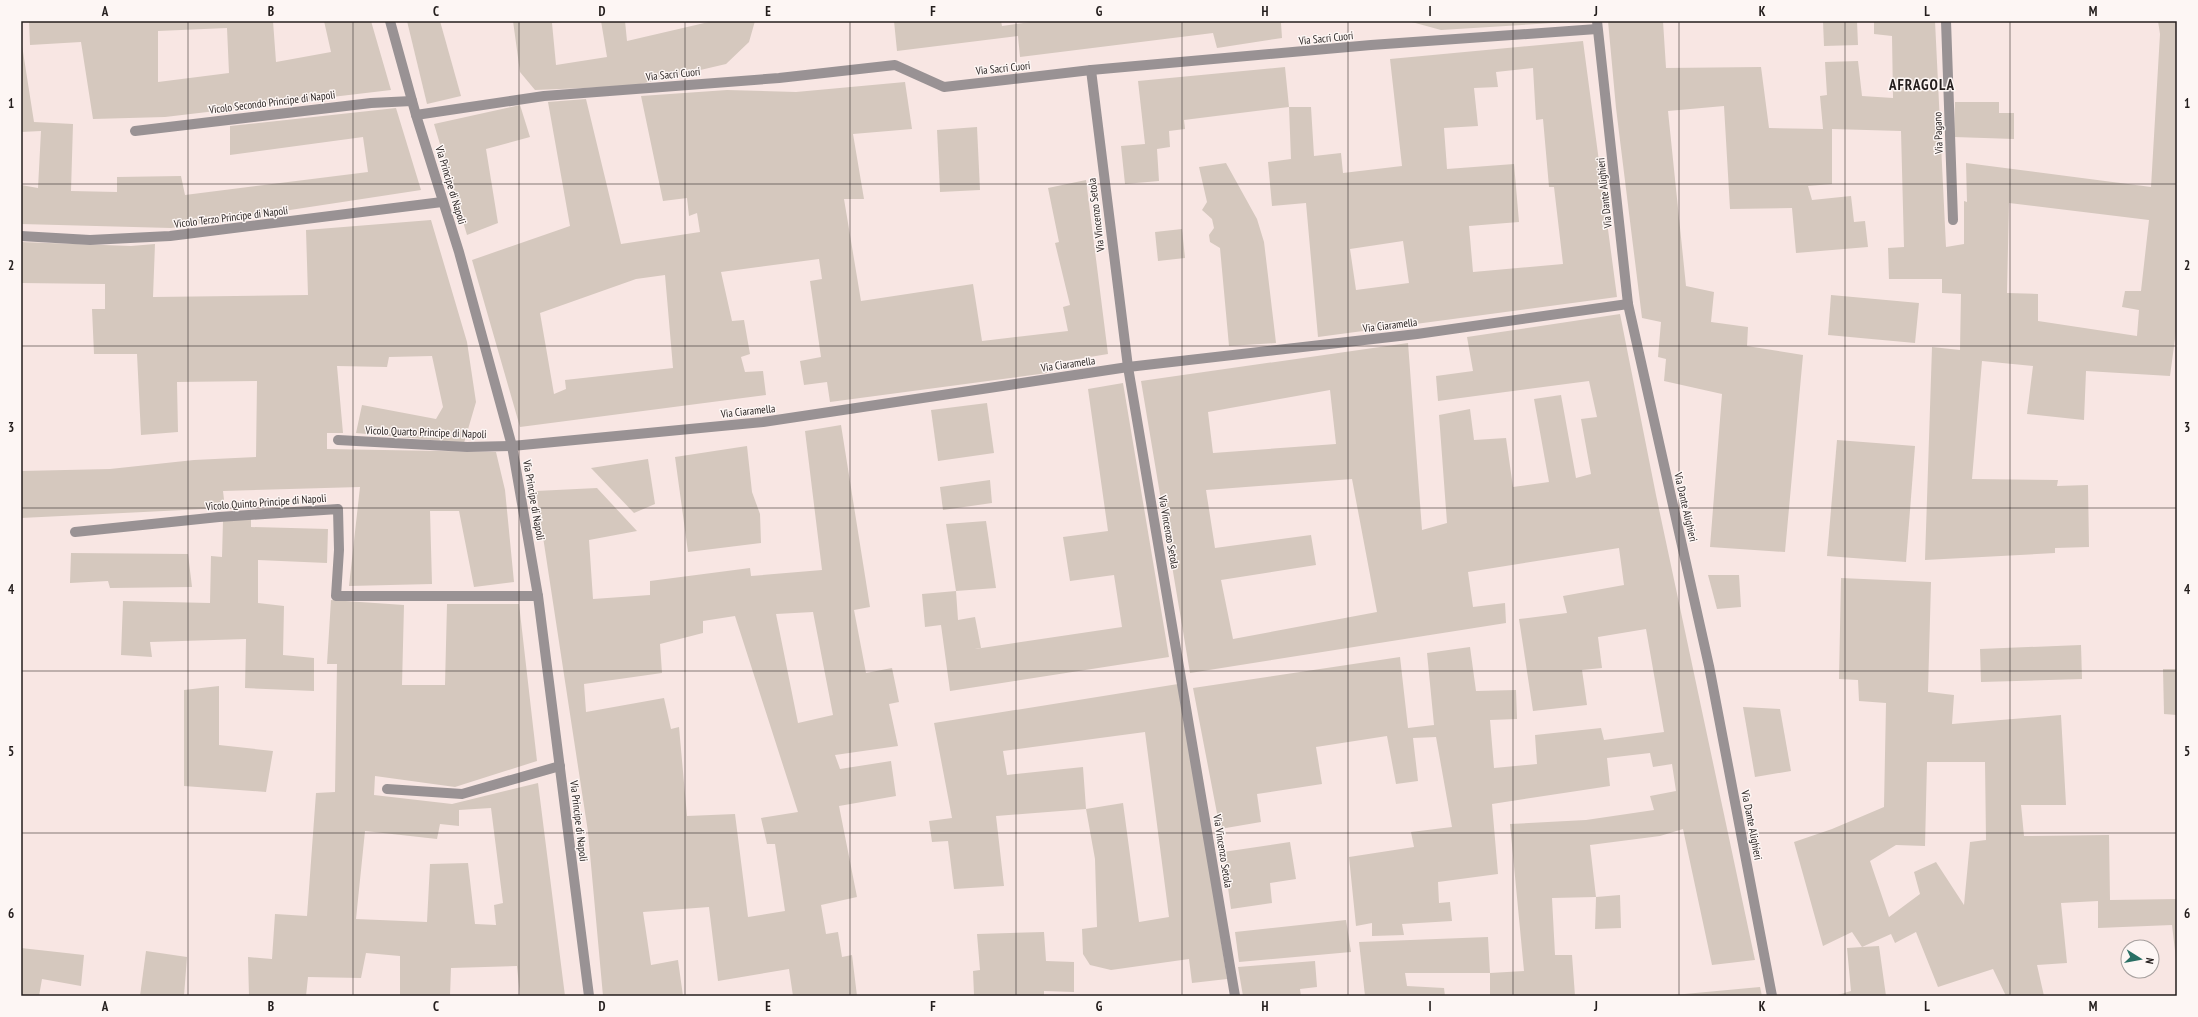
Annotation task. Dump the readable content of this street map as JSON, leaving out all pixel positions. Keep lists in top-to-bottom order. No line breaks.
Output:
{"streets":{"street":["Via Sacri Cuori","Vicolo Secondo Principe di Napoli","Via Pagano","Via Principe di Napoli","Via Dante Alighieri","Via Vincenzo Setola","Vicolo Terzo Principe di Napoli","Via Ciaramella","Vicolo Quarto Principe di Napoli","Vicolo Quinto Principe di Napoli"]},"crossings":[["Via Sacri Cuori","Via Principe di Napoli"],["Via Sacri Cuori","Via Dante Alighieri"],["Via Sacri Cuori","Via Vincenzo Setola"],["Vicolo Secondo Principe di Napoli","Via Principe di Napoli"],["Via Principe di Napoli","Vicolo Terzo Principe di Napoli"],["Via Principe di Napoli","Via Ciaramella"],["Via Principe di Napoli","Vicolo Quarto Principe di Napoli"],["Via Principe di Napoli","Vicolo Quinto Principe di Napoli"],["Via Dante Alighieri","Via Ciaramella"],["Via Vincenzo Setola","Via Ciaramella"],["Via Ciaramella","Vicolo Quarto Principe di Napoli"]],"districts":["AFRAGOLA"],"north":"right","grid":{"columns":["A","B","C","D","E","F","G","H","I","J","K","L","M"],"rows":["1","2","3","4","5","6"]}}
